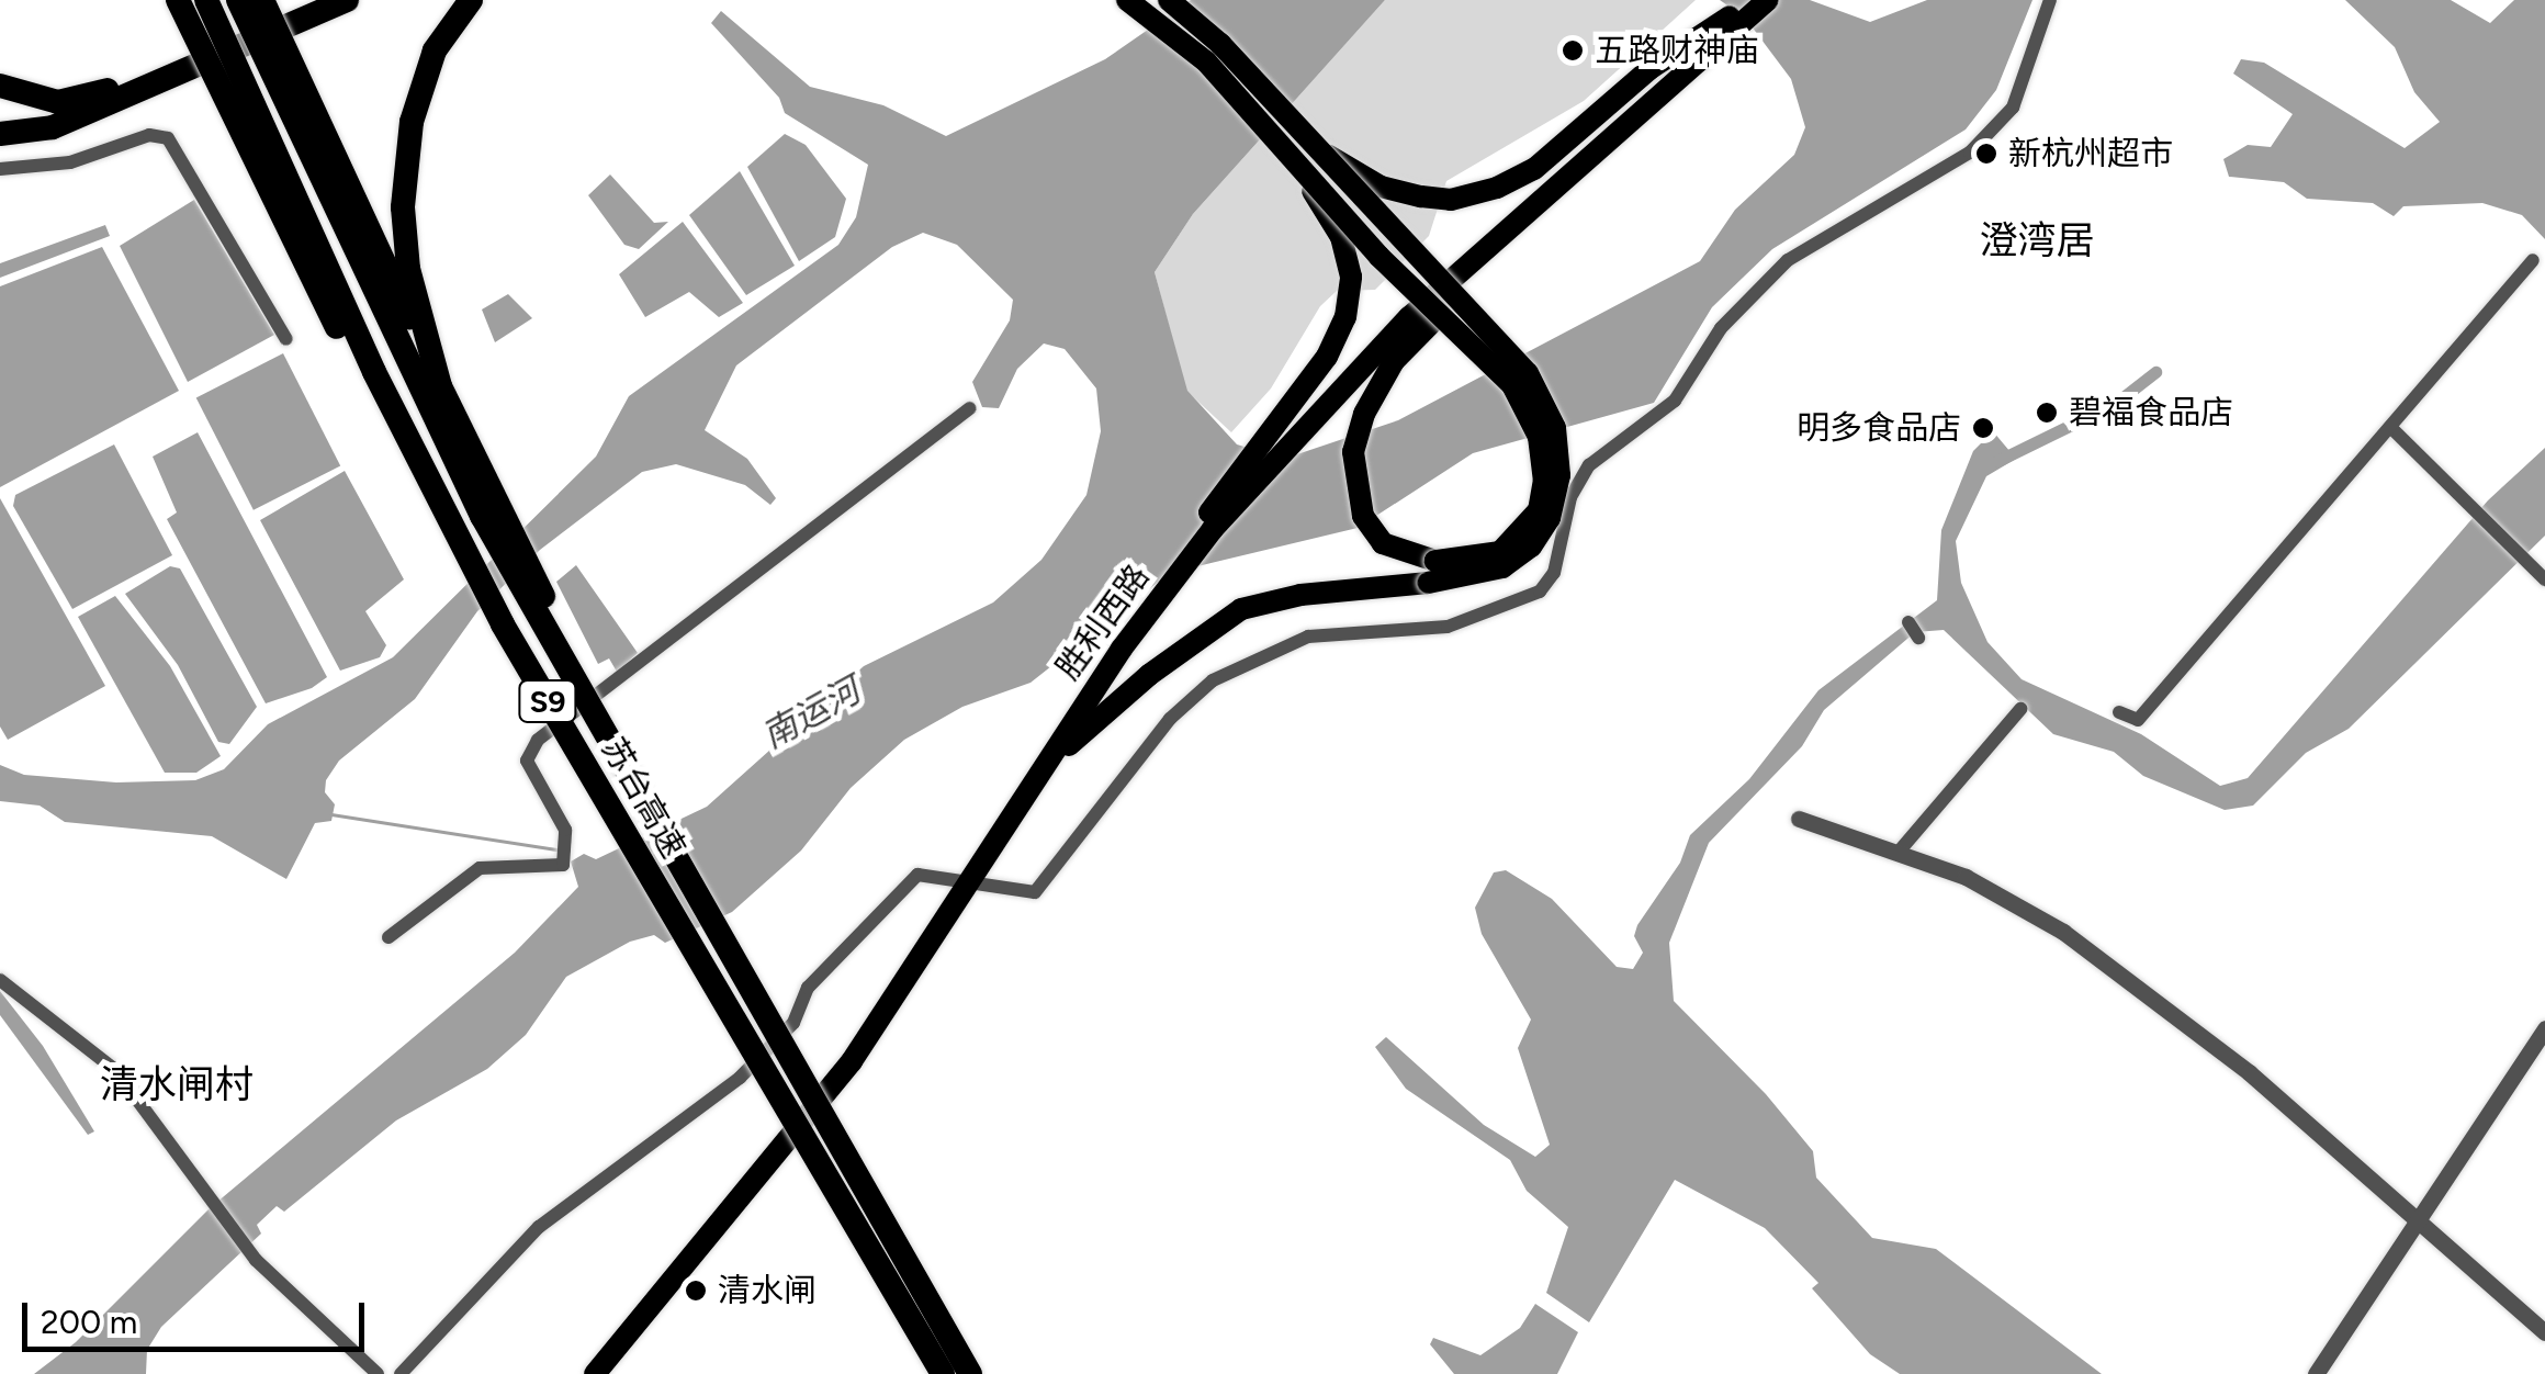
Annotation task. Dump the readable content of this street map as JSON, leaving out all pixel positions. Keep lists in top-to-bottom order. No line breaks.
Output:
{"streets":{"highway":["S9","苏台高速"],"main road":["胜利西路"]},"districts":["澄湾居","清水闸村"],"water":["南运河"],"places":["五路财神庙","新杭州超市","碧福食品店","明多食品店","清水闸"],"scale_bar":"200 m"}
